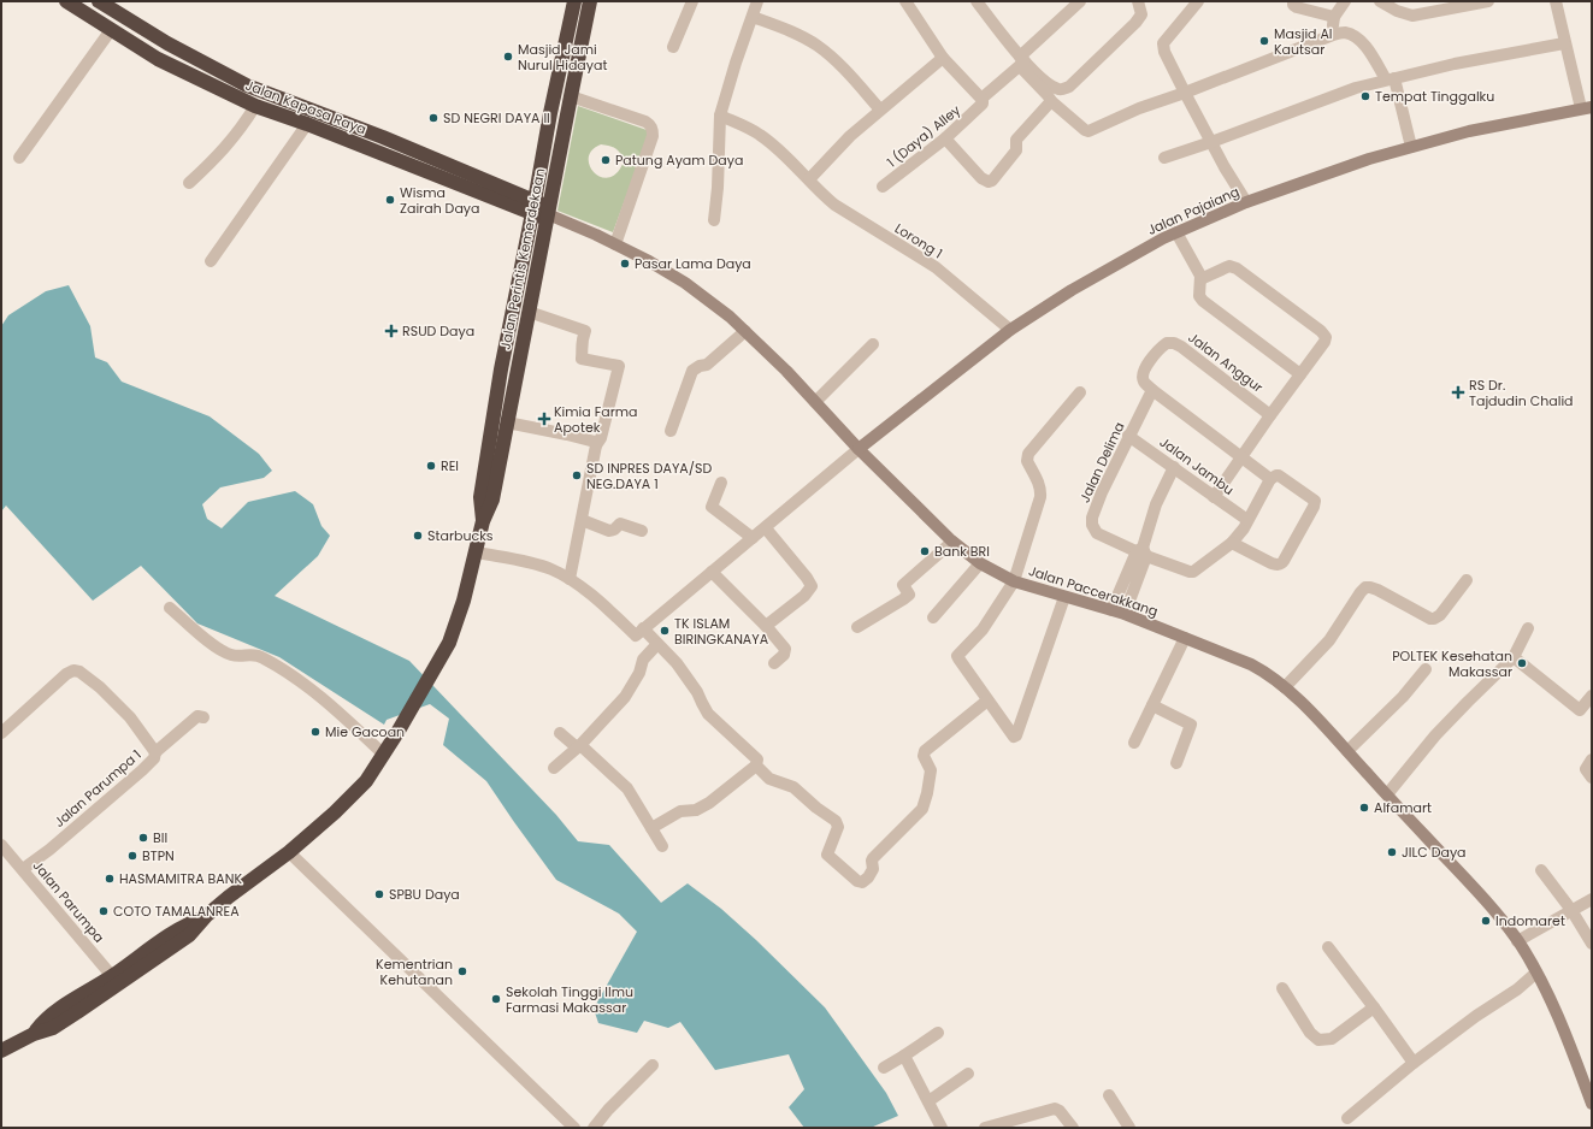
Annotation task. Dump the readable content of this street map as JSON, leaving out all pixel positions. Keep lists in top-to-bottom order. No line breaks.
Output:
{"streets":{"highway":["Jalan Kapasa Raya","Jalan Perintis Kemerdekaan"],"main road":["Jalan Pajaiang","Jalan Paccerakkang"],"street":["1 (Daya) Alley","Lorong 1","Jalan Anggur","Jalan Delima","Jalan Jambu","Jalan Parumpa 1","Jalan Parumpa"]},"crossings":[["Jalan Kapasa Raya","Jalan Perintis Kemerdekaan"],["Jalan Kapasa Raya","Jalan Paccerakkang"],["Jalan Pajaiang","Lorong 1"],["Jalan Pajaiang","Jalan Paccerakkang"],["Jalan Perintis Kemerdekaan","Jalan Paccerakkang"],["Jalan Perintis Kemerdekaan","Jalan Parumpa"],["Jalan Anggur","Jalan Delima"],["Jalan Delima","Jalan Jambu"],["Jalan Parumpa 1","Jalan Parumpa"]],"places":{"other":["Masjid Al Kautsar","Masjid Jami Nurul Hidayat","Tempat Tinggalku","SD NEGRI DAYA II","Patung Ayam Daya","Wisma Zairah Daya","Pasar Lama Daya","REI","SD INPRES DAYA/SD NEG.DAYA 1","Starbucks","Bank BRI","TK ISLAM BIRINGKANAYA","POLTEK Kesehatan Makassar","Mie Gacoan","Alfamart","BII","JILC Daya","BTPN","HASMAMITRA BANK","SPBU Daya","COTO TAMALANREA","Indomaret","Kementrian Kehutanan","Sekolah Tinggi Ilmu Farmasi Makassar"],"health":["RSUD Daya","RS Dr. Tajdudin Chalid","Kimia Farma Apotek"]}}
